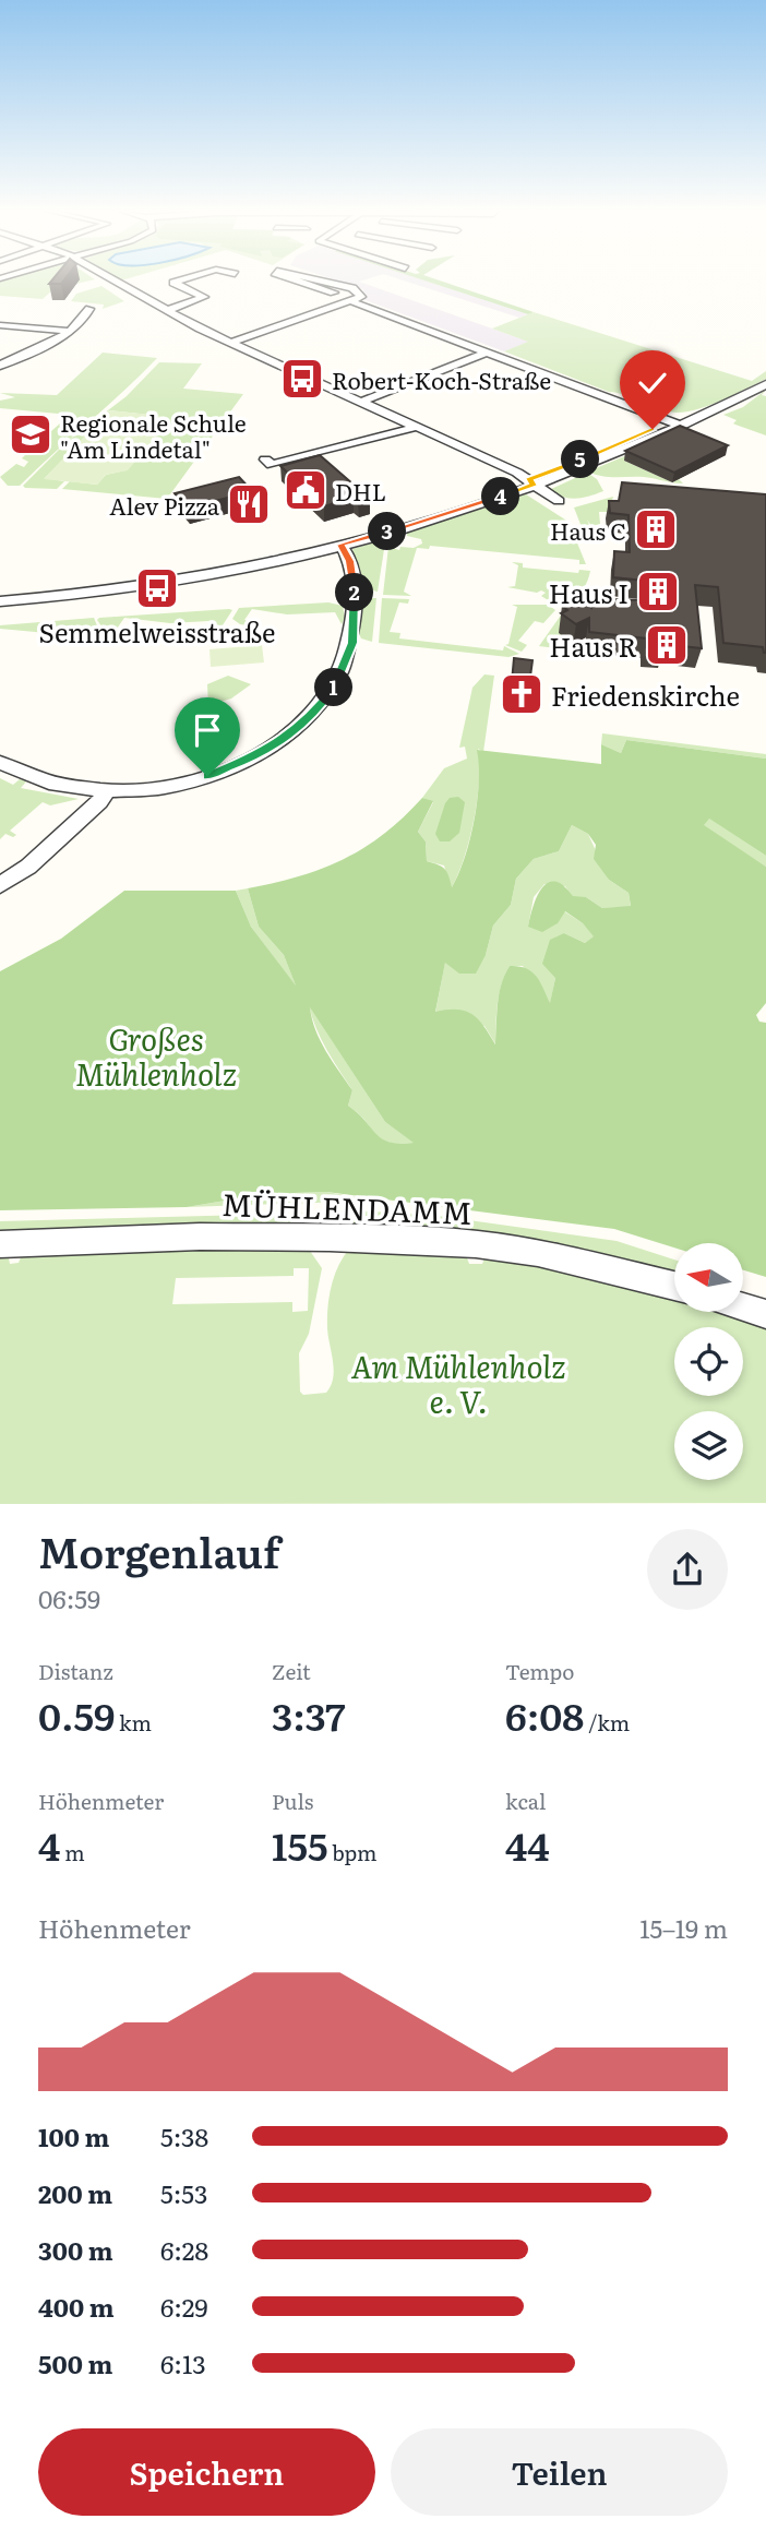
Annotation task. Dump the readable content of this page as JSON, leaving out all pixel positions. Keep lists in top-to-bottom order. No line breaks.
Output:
{"streets":{"street":["MÜHLENDAMM"]},"parks":["Großes Mühlenholz","Am Mühlenholz e. V."],"places":{"bus stop":["Robert-Koch-Straße","Semmelweisstraße"],"school or university":["Regionale Schule \"Am Lindetal\""],"public building":["DHL"],"restaurant":["Alev Pizza"],"building":["Haus C","Haus I","Haus R"],"church":["Friedenskirche"]},"north":"left","page":{"pins":["5","4","3","2","1"],"heading":["Morgenlauf","06:59"],"stats":[["Distanz","0.59 km"],["Zeit","3:37"],["Tempo","6:08 /km"],["Höhenmeter","4 m"],["Puls","155 bpm"],["kcal","44"]],"chart":["Höhenmeter","15–19 m"],"list":[{"name":"100 m","note":"5:38"},{"name":"200 m","note":"5:53"},{"name":"300 m","note":"6:28"},{"name":"400 m","note":"6:29"},{"name":"500 m","note":"6:13"}],"buttons":["Speichern","Teilen"]}}
